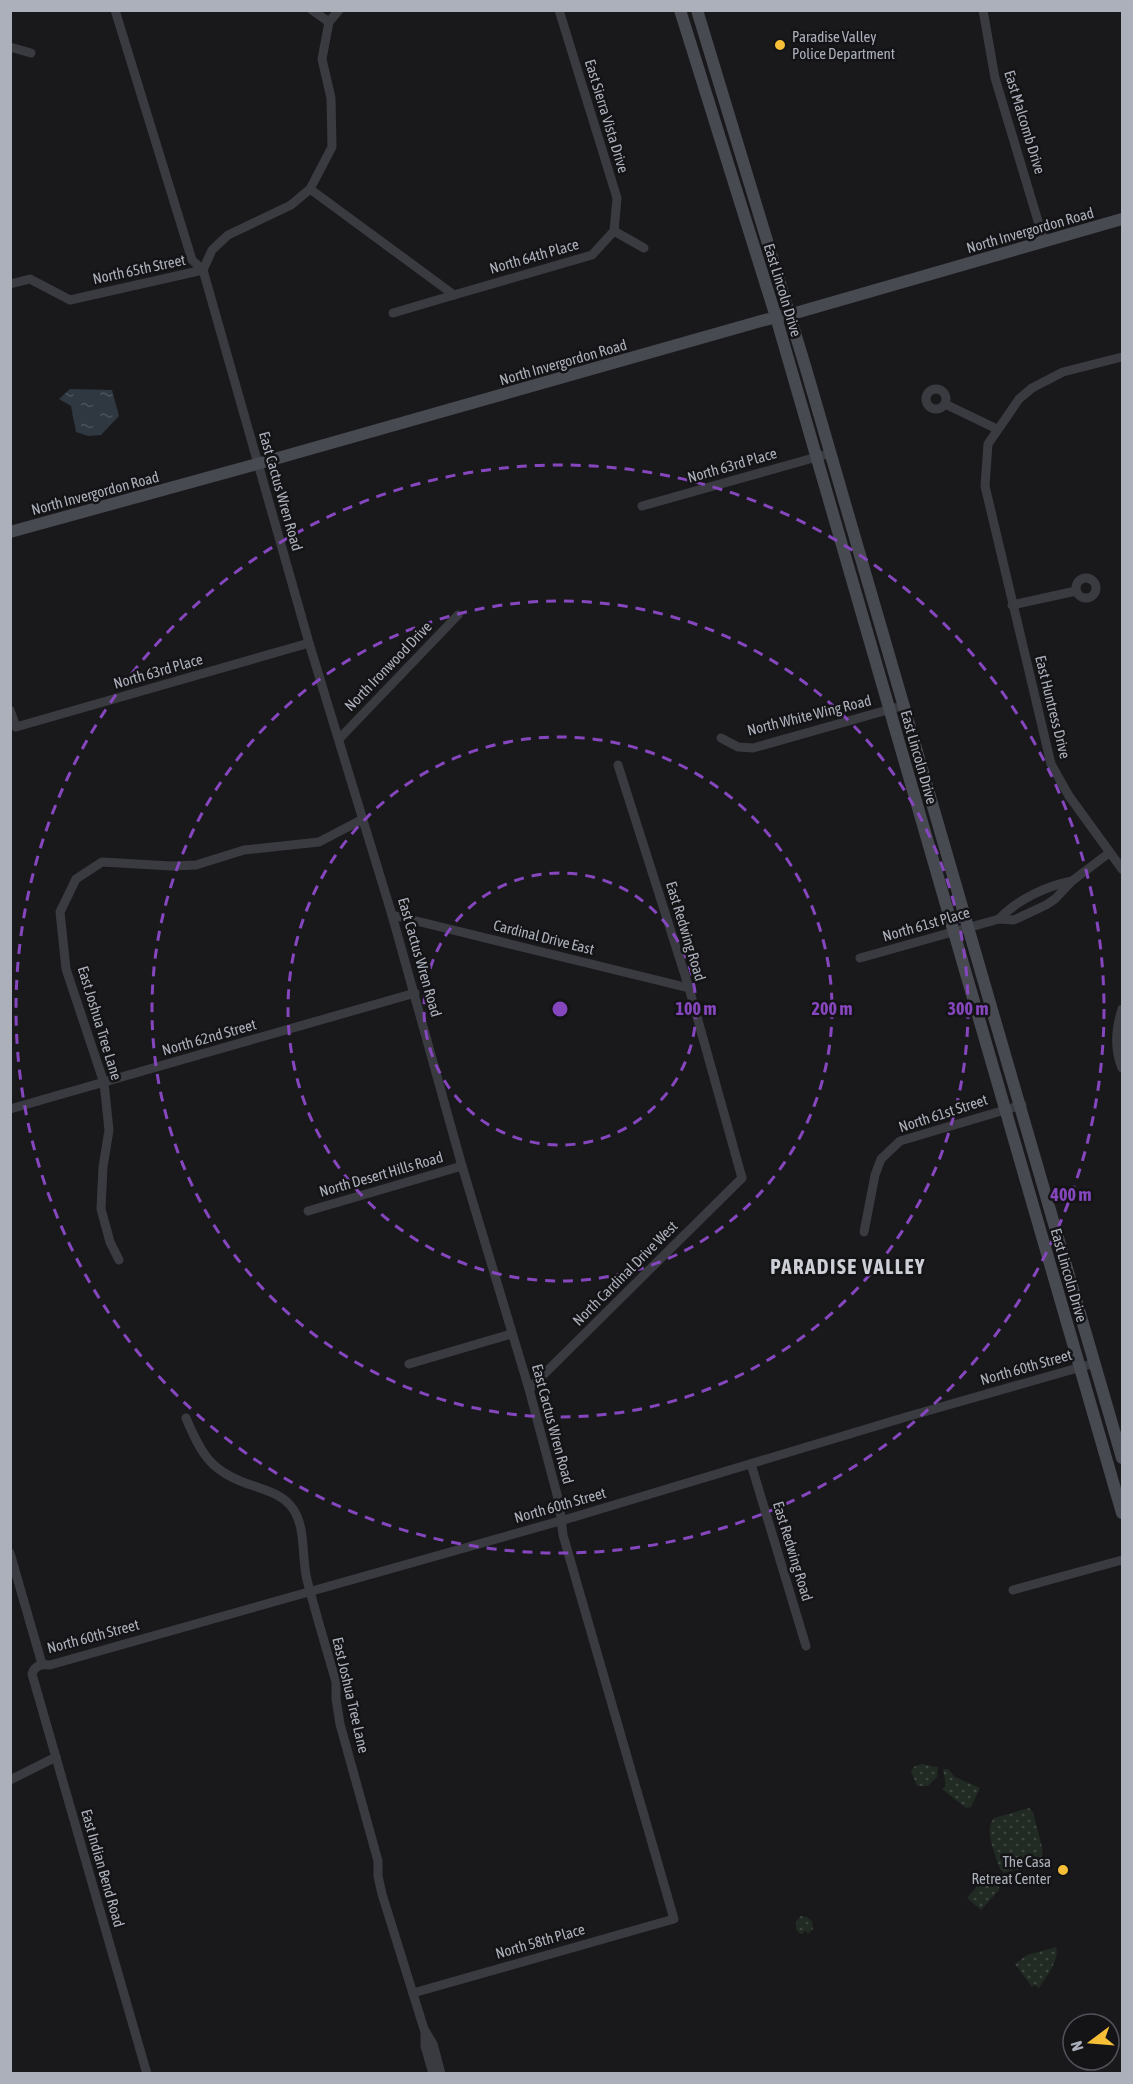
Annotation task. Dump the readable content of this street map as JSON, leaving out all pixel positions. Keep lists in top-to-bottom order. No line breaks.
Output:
{"streets":{"main road":["North Invergordon Road","East Lincoln Drive"],"street":["East Sierra Vista Drive","East Malcomb Drive","North 64th Place","North 65th Street","North 63rd Place","East Cactus Wren Road","North Ironwood Drive","East Huntress Drive","North White Wing Road","North 61st Place","East Redwing Road","Cardinal Drive East","East Joshua Tree Lane","North 62nd Street","North 61st Street","North Desert Hills Road","North Cardinal Drive West","North 60th Street","East Indian Bend Road","North 58th Place"]},"crossings":[["East Sierra Vista Drive","North 64th Place"],["East Malcomb Drive","North Invergordon Road"],["North Invergordon Road","East Lincoln Drive"],["North Invergordon Road","East Cactus Wren Road"],["North 65th Street","East Cactus Wren Road"],["East Lincoln Drive","North 63rd Place"],["East Lincoln Drive","North White Wing Road"],["East Lincoln Drive","North 61st Place"],["East Lincoln Drive","North 61st Street"],["East Lincoln Drive","North 60th Street"],["North 63rd Place","East Cactus Wren Road"],["East Cactus Wren Road","North Ironwood Drive"],["East Cactus Wren Road","Cardinal Drive East"],["East Cactus Wren Road","East Joshua Tree Lane"],["East Cactus Wren Road","North 62nd Street"],["East Cactus Wren Road","North Desert Hills Road"],["East Cactus Wren Road","North Cardinal Drive West"],["East Cactus Wren Road","North 60th Street"],["East Cactus Wren Road","North 58th Place"],["East Huntress Drive","North 61st Place"],["East Redwing Road","Cardinal Drive East"],["East Redwing Road","North Cardinal Drive West"],["East Redwing Road","North 60th Street"],["East Joshua Tree Lane","North 62nd Street"],["East Joshua Tree Lane","North 60th Street"],["East Joshua Tree Lane","North 58th Place"],["North 60th Street","East Indian Bend Road"]],"districts":["PARADISE VALLEY"],"places":["Paradise Valley Police Department","The Casa Retreat Center"],"north":"left","rings":["100 m","200 m","300 m","400 m"]}
